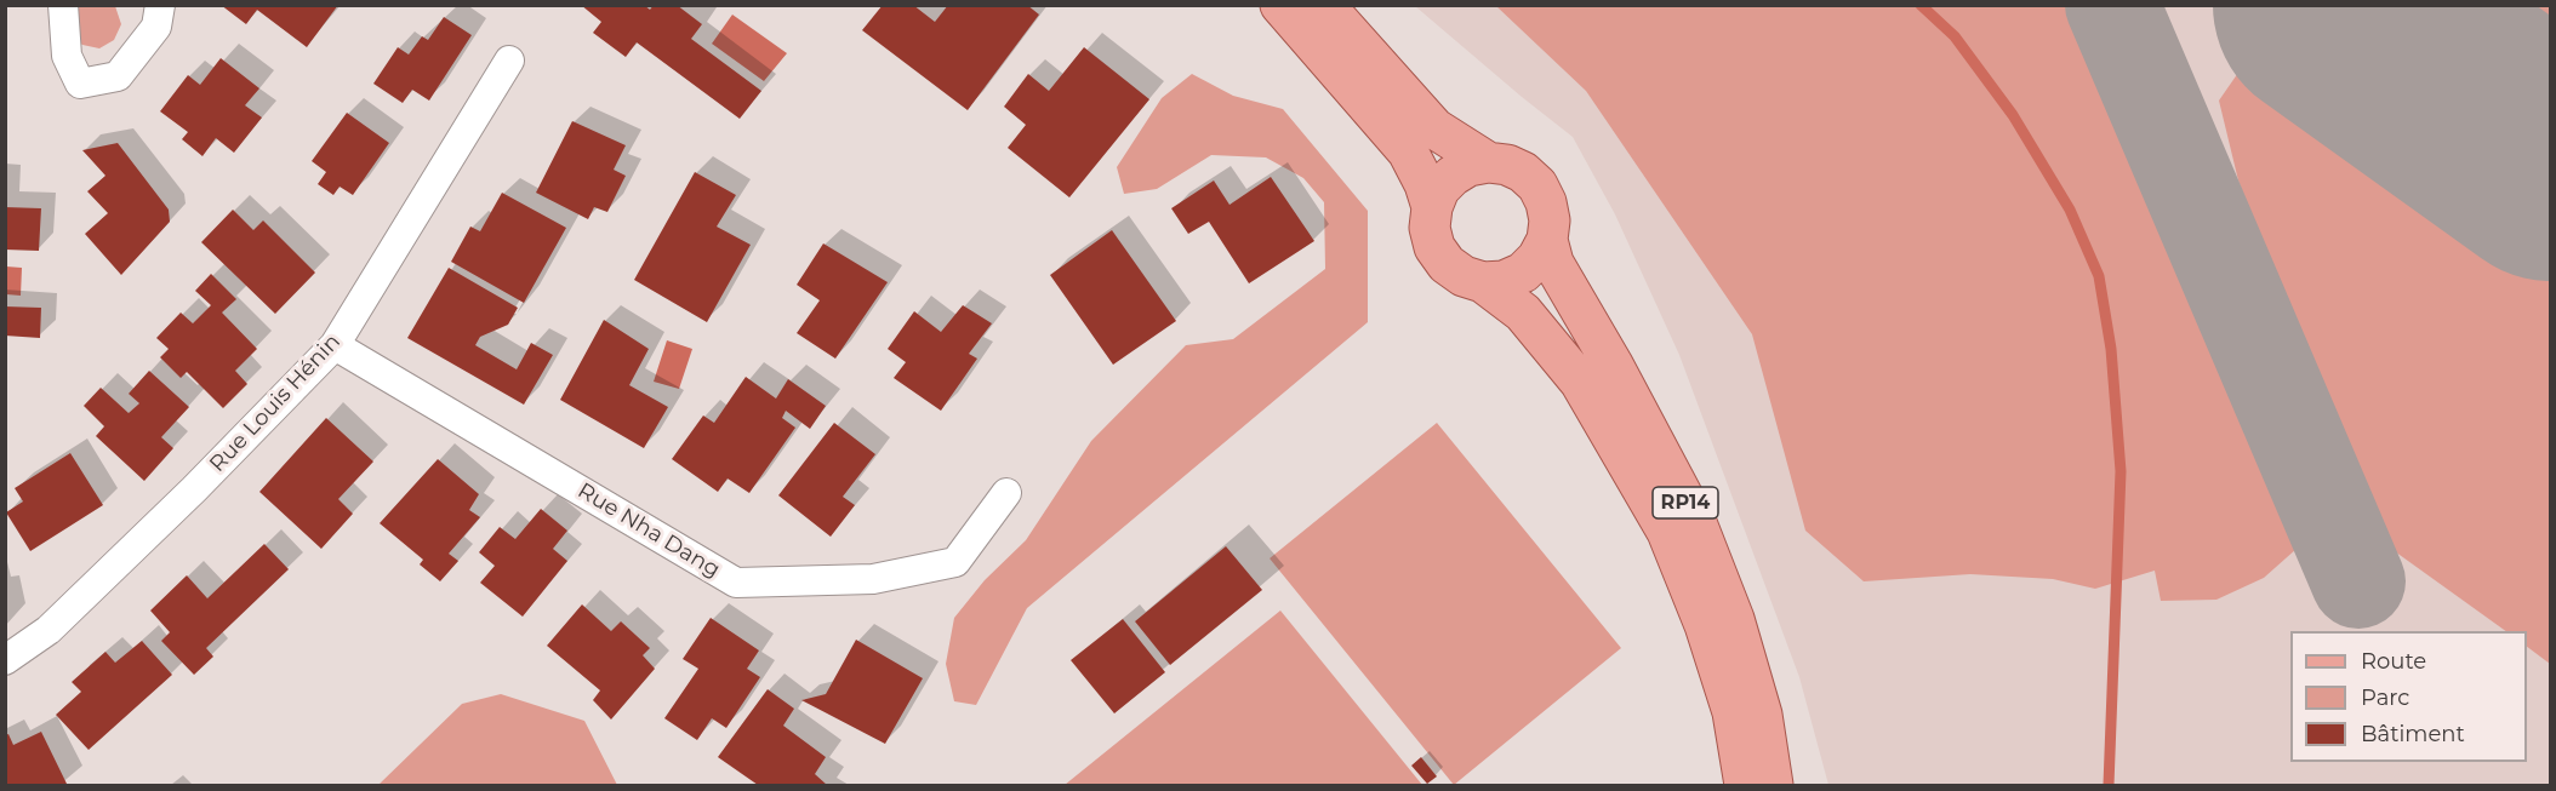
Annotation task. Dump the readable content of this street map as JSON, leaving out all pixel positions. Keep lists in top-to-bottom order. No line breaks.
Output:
{"streets":{"main road":["RP14"],"street":["Rue Louis Hénin","Rue Nha Dang"]},"crossings":[["Rue Louis Hénin","Rue Nha Dang"]],"legend":["Route","Parc","Bâtiment"]}
